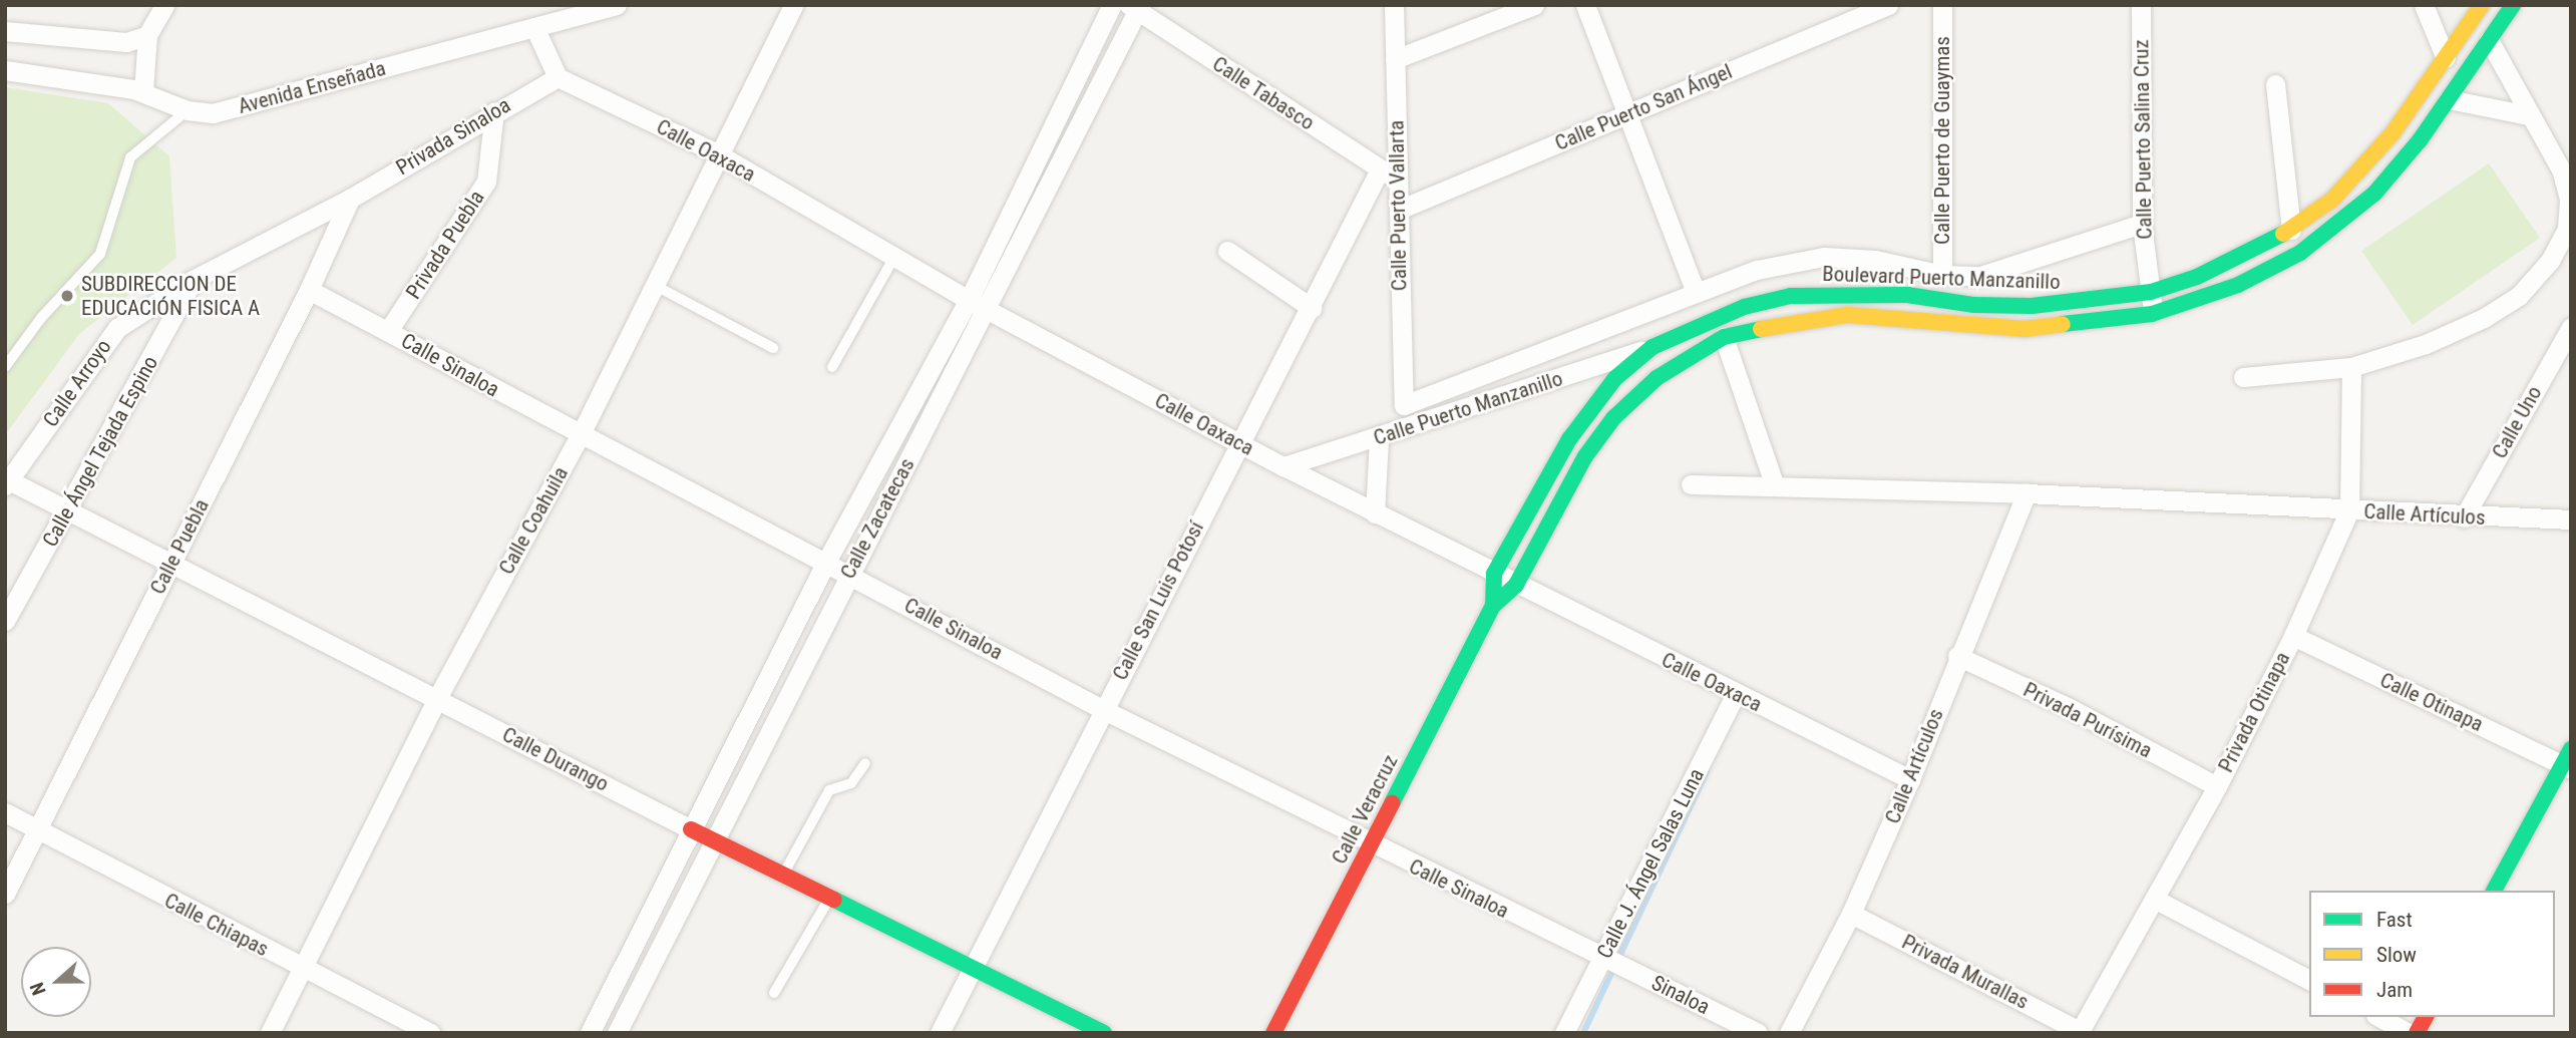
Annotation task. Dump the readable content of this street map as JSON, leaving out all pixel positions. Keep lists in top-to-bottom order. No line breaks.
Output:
{"streets":{"street":["Avenida Enseñada","Calle Tabasco","Calle Puerto San Ángel","Privada Sinaloa","Calle Puerto Salina Cruz","Calle Puerto de Guaymas","Calle Oaxaca","Calle Puerto Vallarta","Privada Puebla","Boulevard Puerto Manzanillo","Calle Sinaloa","Calle Arroyo","Calle Puerto Manzanillo","Calle Uno","Calle Ángel Tejada Espino","Calle Artículos","Calle Zacatecas","Calle Coahuila","Calle Puebla","Calle San Luis Potosí","Calle Otinapa","Privada Otinapa","Privada Purísima","Calle Durango","Calle Veracruz","Calle J. Ángel Salas Luna","Calle Chiapas","Privada Murallas","Sinaloa"]},"crossings":[["Calle Tabasco","Calle Puerto Vallarta"],["Calle Tabasco","Calle Zacatecas"],["Calle Tabasco","Calle San Luis Potosí"],["Calle Puerto San Ángel","Calle Puerto Vallarta"],["Privada Sinaloa","Calle Oaxaca"],["Privada Sinaloa","Privada Puebla"],["Privada Sinaloa","Calle Arroyo"],["Privada Sinaloa","Calle Puebla"],["Calle Puerto Salina Cruz","Boulevard Puerto Manzanillo"],["Calle Oaxaca","Boulevard Puerto Manzanillo"],["Calle Oaxaca","Calle Puerto Manzanillo"],["Calle Oaxaca","Calle Artículos"],["Calle Oaxaca","Calle Zacatecas"],["Calle Oaxaca","Calle Coahuila"],["Calle Oaxaca","Calle San Luis Potosí"],["Calle Oaxaca","Calle Veracruz"],["Calle Oaxaca","Calle J. Ángel Salas Luna"],["Privada Puebla","Calle Sinaloa"],["Boulevard Puerto Manzanillo","Calle Puerto Manzanillo"],["Boulevard Puerto Manzanillo","Calle Veracruz"],["Calle Sinaloa","Calle Zacatecas"],["Calle Sinaloa","Calle Coahuila"],["Calle Sinaloa","Calle Puebla"],["Calle Sinaloa","Calle San Luis Potosí"],["Calle Sinaloa","Calle Veracruz"],["Calle Sinaloa","Calle J. Ángel Salas Luna"],["Calle Sinaloa","Sinaloa"],["Calle Arroyo","Calle Ángel Tejada Espino"],["Calle Arroyo","Calle Puebla"],["Calle Arroyo","Calle Durango"],["Calle Uno","Calle Artículos"],["Calle Ángel Tejada Espino","Calle Durango"],["Calle Artículos","Privada Otinapa"],["Calle Artículos","Privada Purísima"],["Calle Artículos","Privada Murallas"],["Calle Zacatecas","Calle Durango"],["Calle Coahuila","Calle Durango"],["Calle Coahuila","Calle Chiapas"],["Calle Puebla","Calle Durango"],["Calle Puebla","Calle Chiapas"],["Calle San Luis Potosí","Calle Durango"],["Calle Otinapa","Privada Otinapa"],["Privada Otinapa","Privada Purísima"],["Privada Otinapa","Privada Murallas"],["Calle J. Ángel Salas Luna","Sinaloa"]],"places":["SUBDIRECCION DE EDUCACIÓN FISICA A"],"legend":["Fast","Slow","Jam"],"north":"left"}
